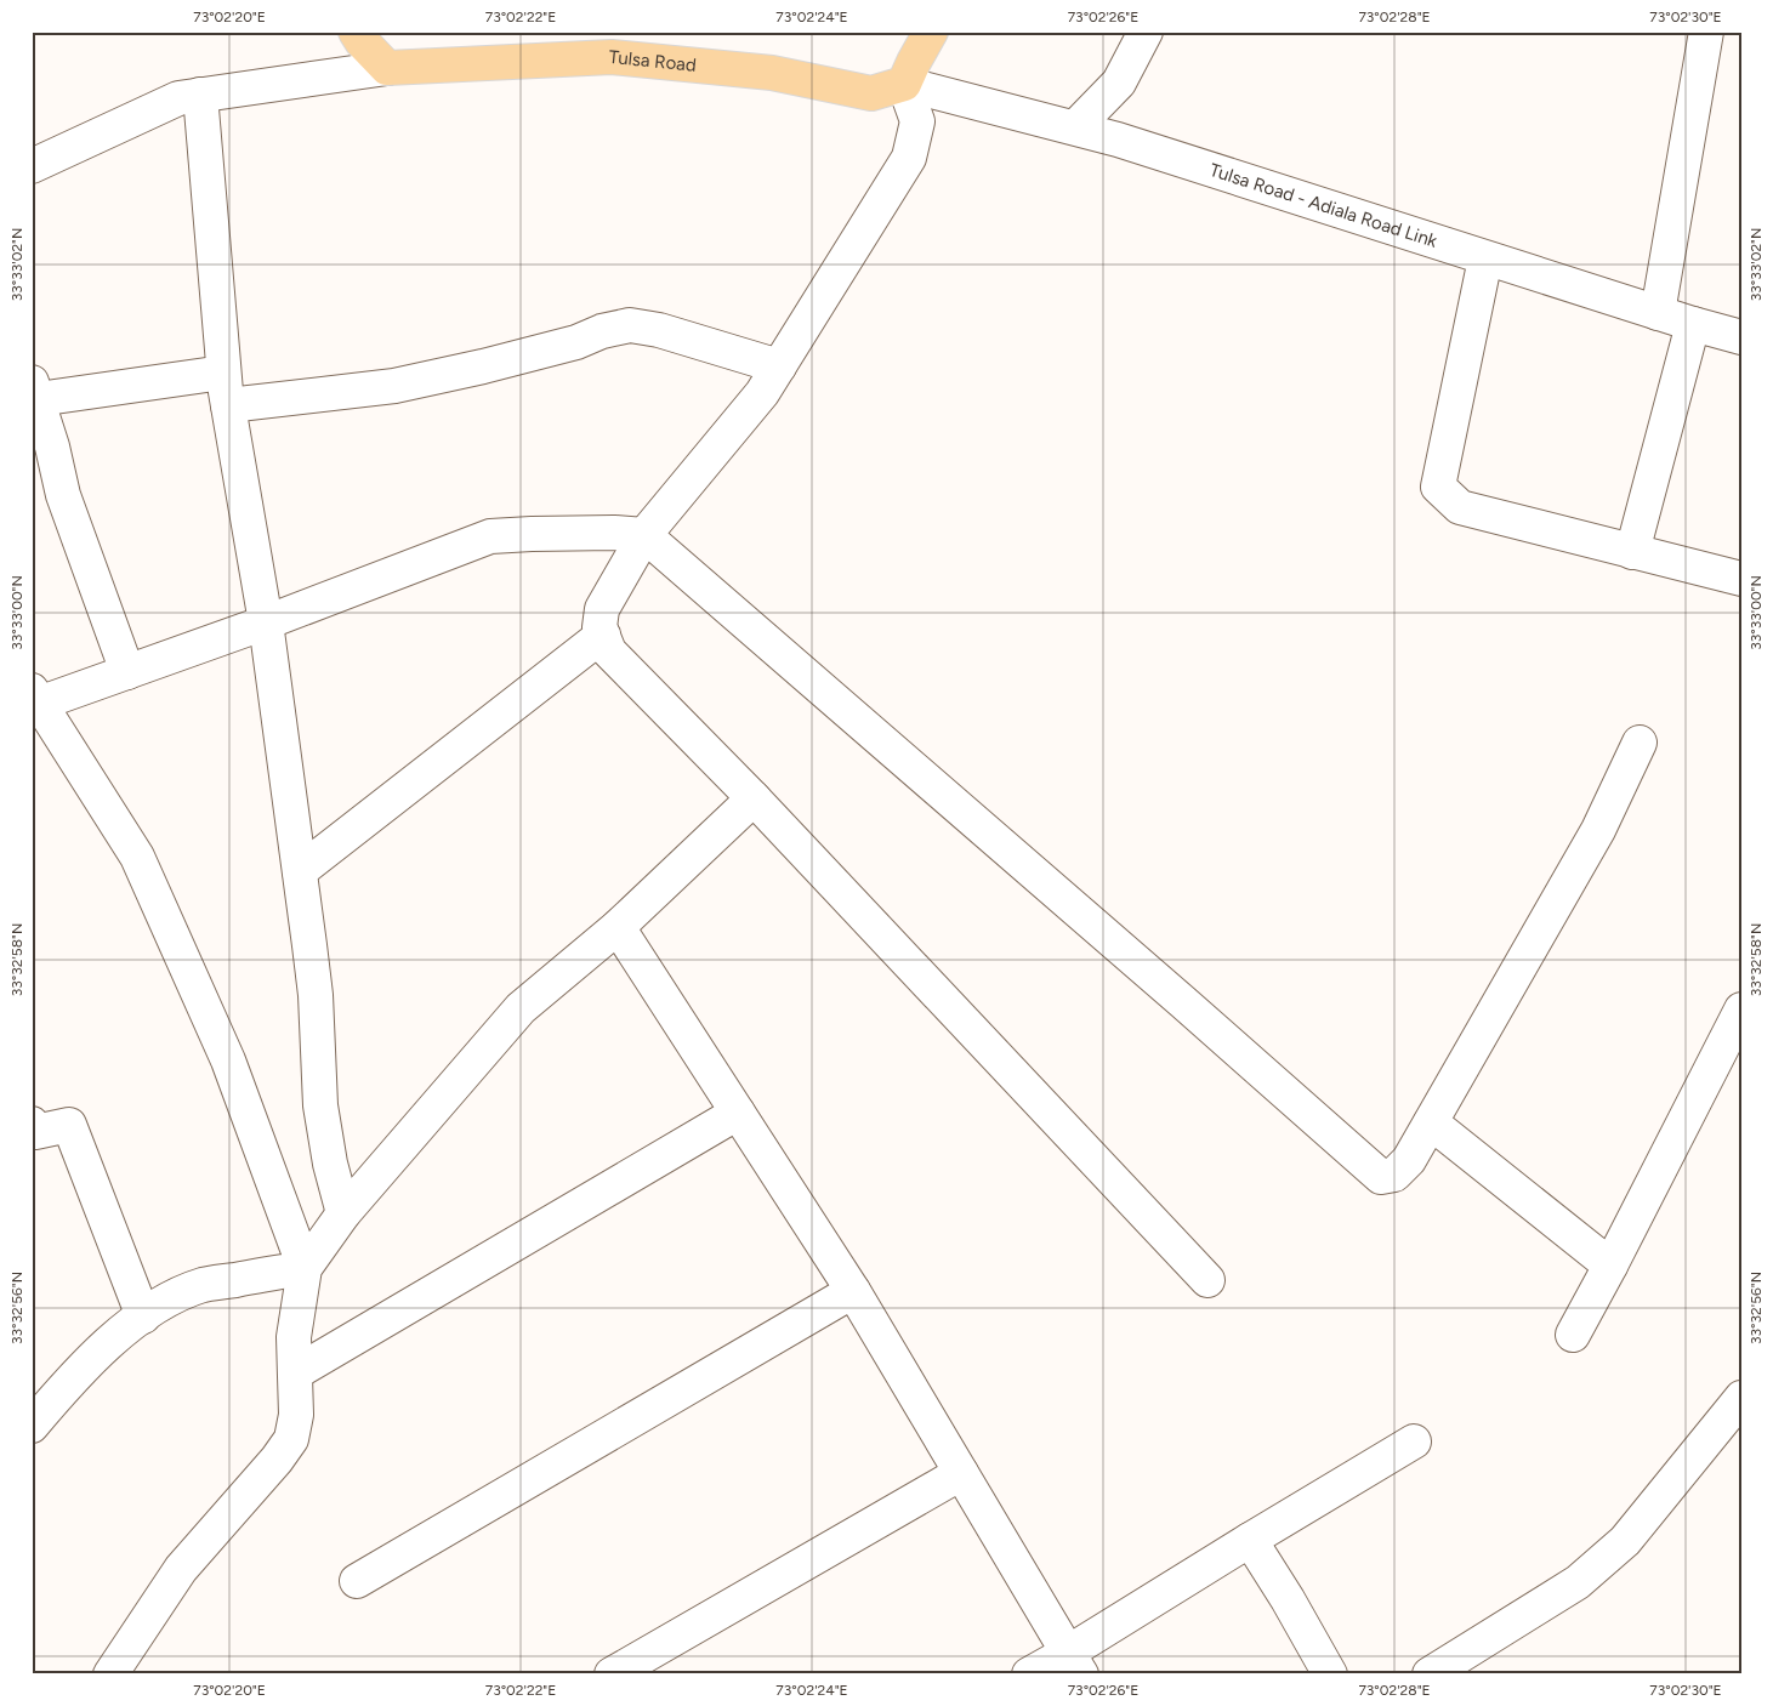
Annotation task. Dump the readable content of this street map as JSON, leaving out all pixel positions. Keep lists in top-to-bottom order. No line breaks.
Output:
{"streets":{"main road":["Tulsa Road"],"street":["Tulsa Road - Adiala Road Link"]},"crossings":[["Tulsa Road","Tulsa Road - Adiala Road Link"]],"coordinates":["73°02'20\"E","73°02'22\"E","73°02'24\"E","73°02'26\"E","73°02'28\"E","73°02'30\"E","33°33'02\"N","33°33'00\"N","33°32'58\"N","33°32'56\"N"]}
